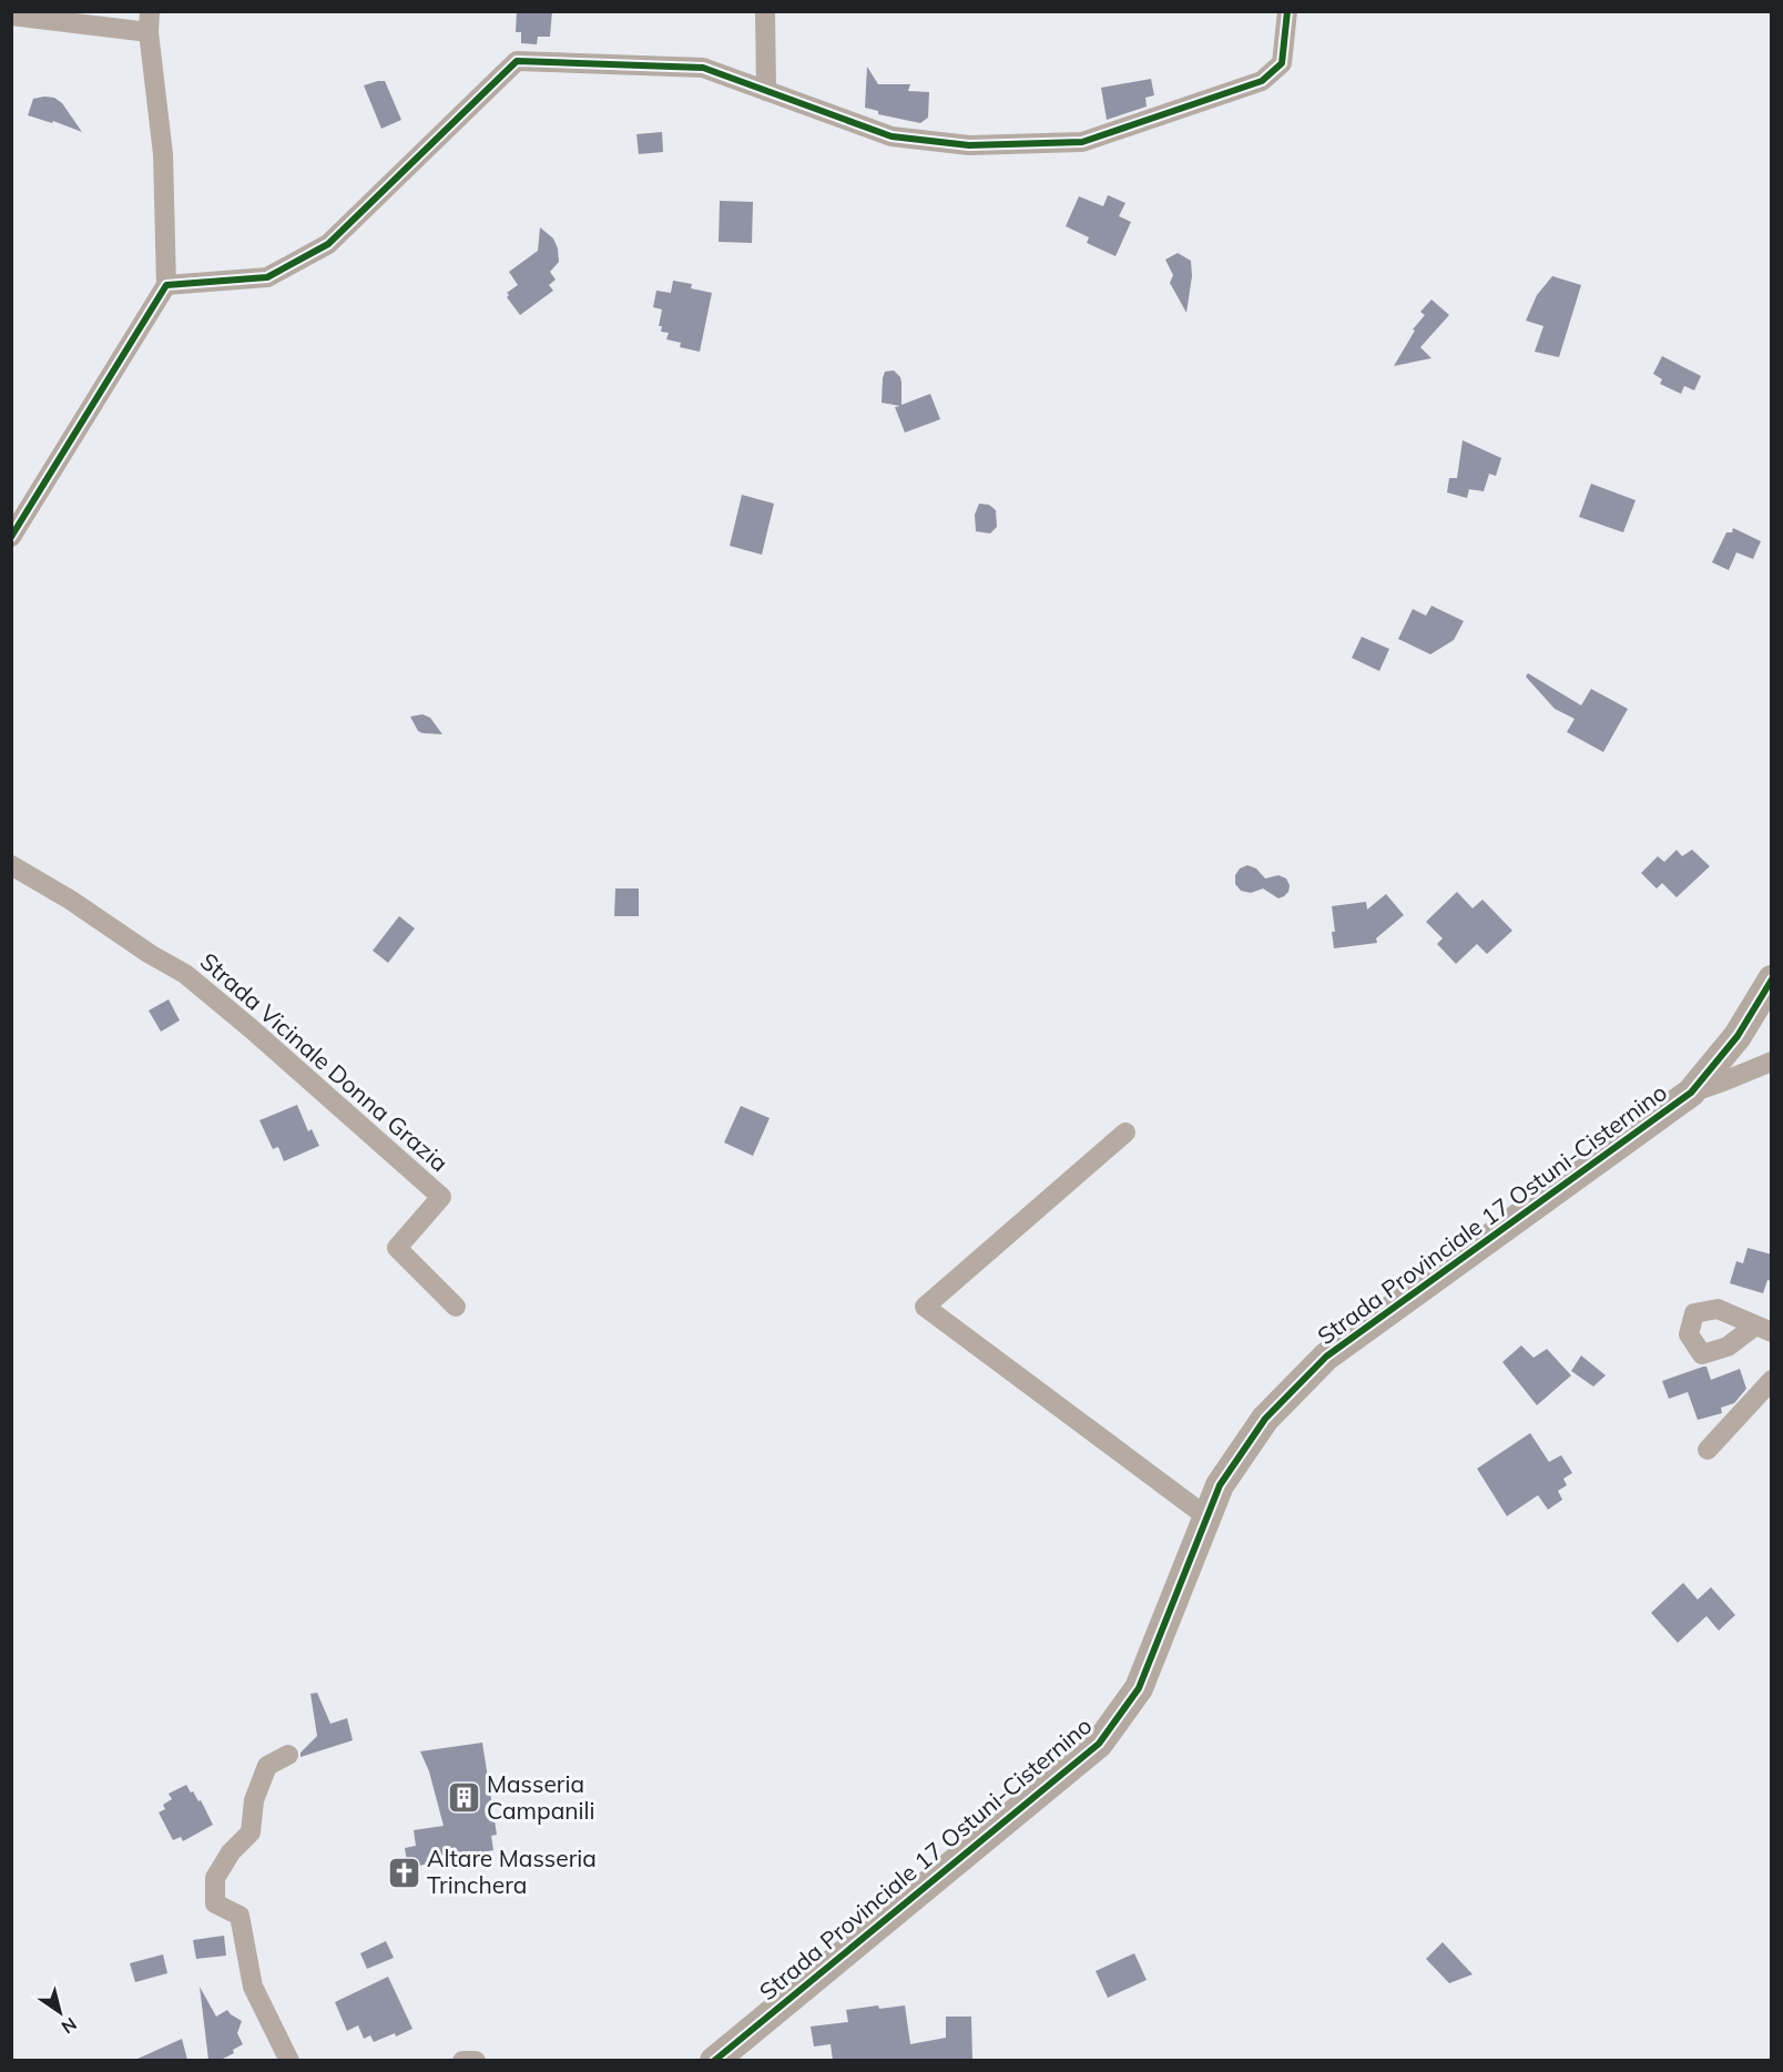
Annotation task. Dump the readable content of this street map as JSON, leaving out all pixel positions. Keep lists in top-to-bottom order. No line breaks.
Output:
{"streets":{"main road":["Strada Provinciale 17 Ostuni-Cisternino"],"street":["Strada Vicinale Donna Grazia"]},"places":{"building":["Masseria Campanili"],"church":["Altare Masseria Trinchera"]},"north":"bottom right"}
